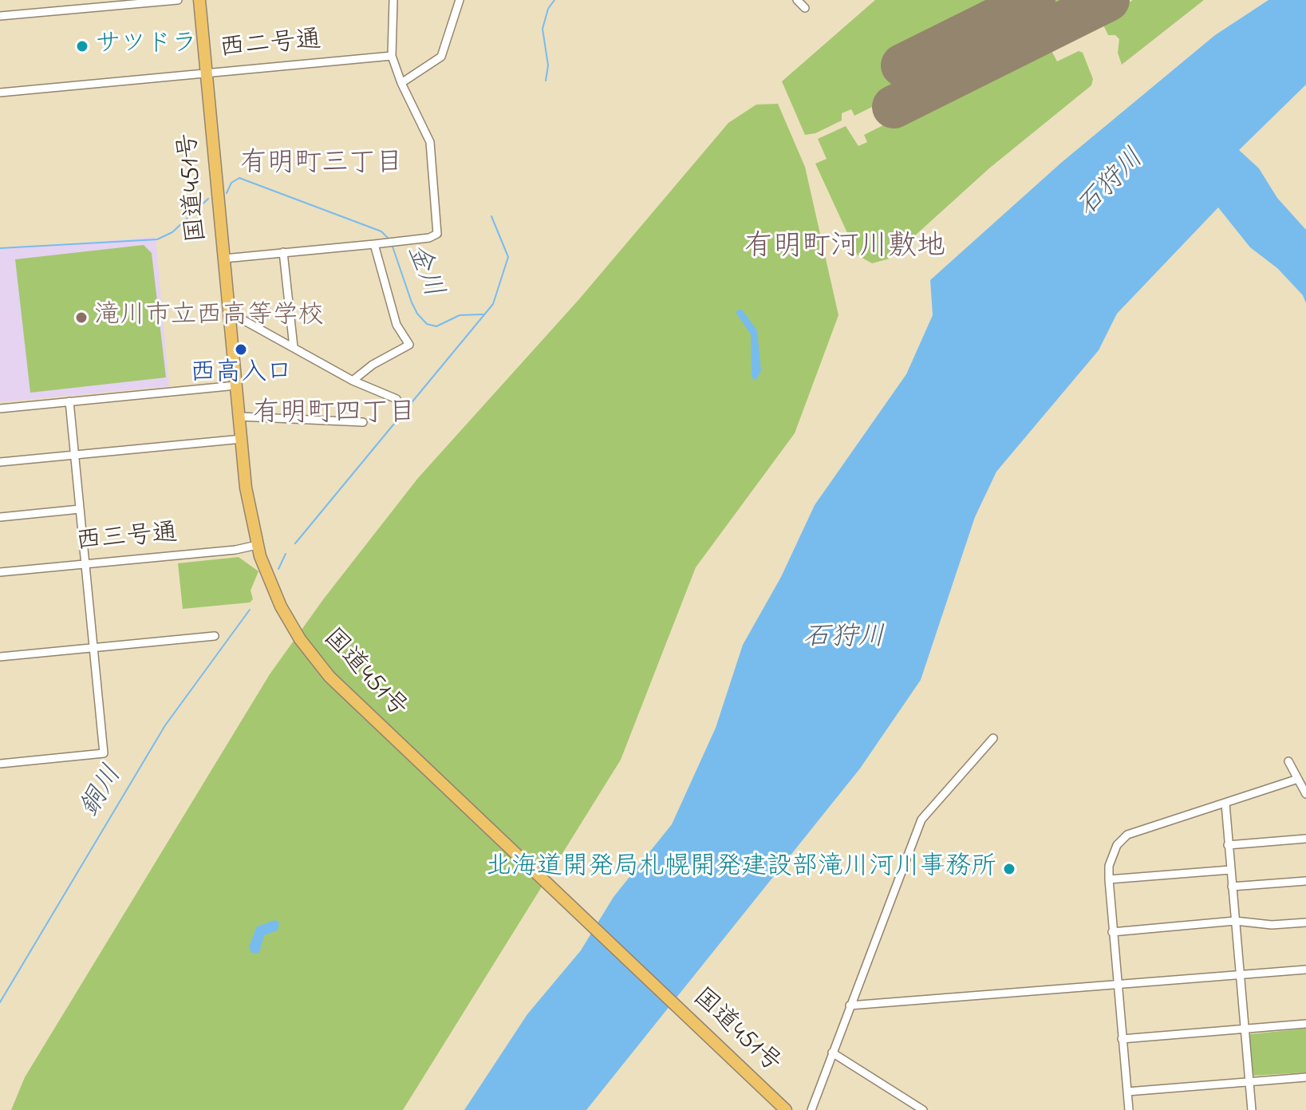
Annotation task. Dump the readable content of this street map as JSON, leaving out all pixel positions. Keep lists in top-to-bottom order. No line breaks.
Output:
{"streets":{"highway":["国道451号"],"street":["西二号通","西三号通"]},"crossings":[["西二号通","国道451号"],["国道451号","西三号通"]],"districts":["有明町三丁目","有明町河川敷地","有明町四丁目"],"water":["石狩川","金川","銅川"],"places":["サツドラ","滝川市立西高等学校","西高入口","北海道開発局札幌開発建設部滝川河川事務所"]}
